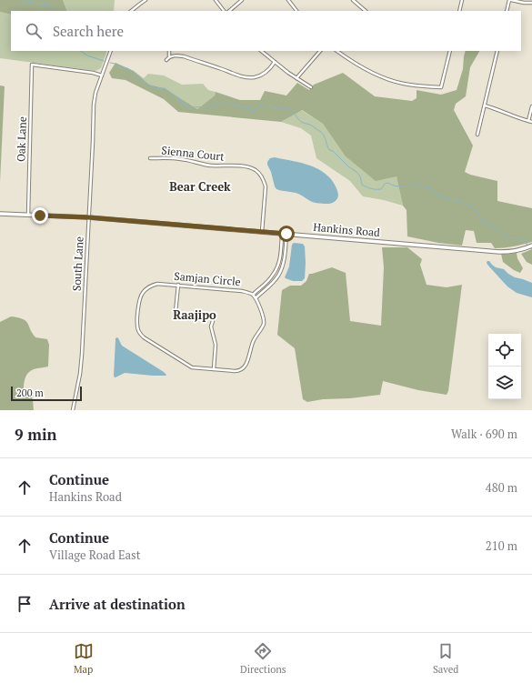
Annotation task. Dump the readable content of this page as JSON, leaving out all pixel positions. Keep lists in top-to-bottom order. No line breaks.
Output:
{"streets":{"main road":["Hankins Road"],"street":["Oak Lane","Sienna Court","South Lane","Samjan Circle"]},"crossings":[["Oak Lane","Hankins Road"],["Oak Lane","South Lane"],["Sienna Court","Hankins Road"],["Hankins Road","South Lane"]],"districts":["Bear Creek","Raajipo"],"scale_bar":"200 m","page":{"search":"Search here","scale":"200 m","heading":["9 min","Walk · 690 m"],"list":[["Continue","Hankins Road","480 m"],["Continue","Village Road East","210 m"],"Arrive at destination"],"nav":["Map","Directions","Saved"]}}
